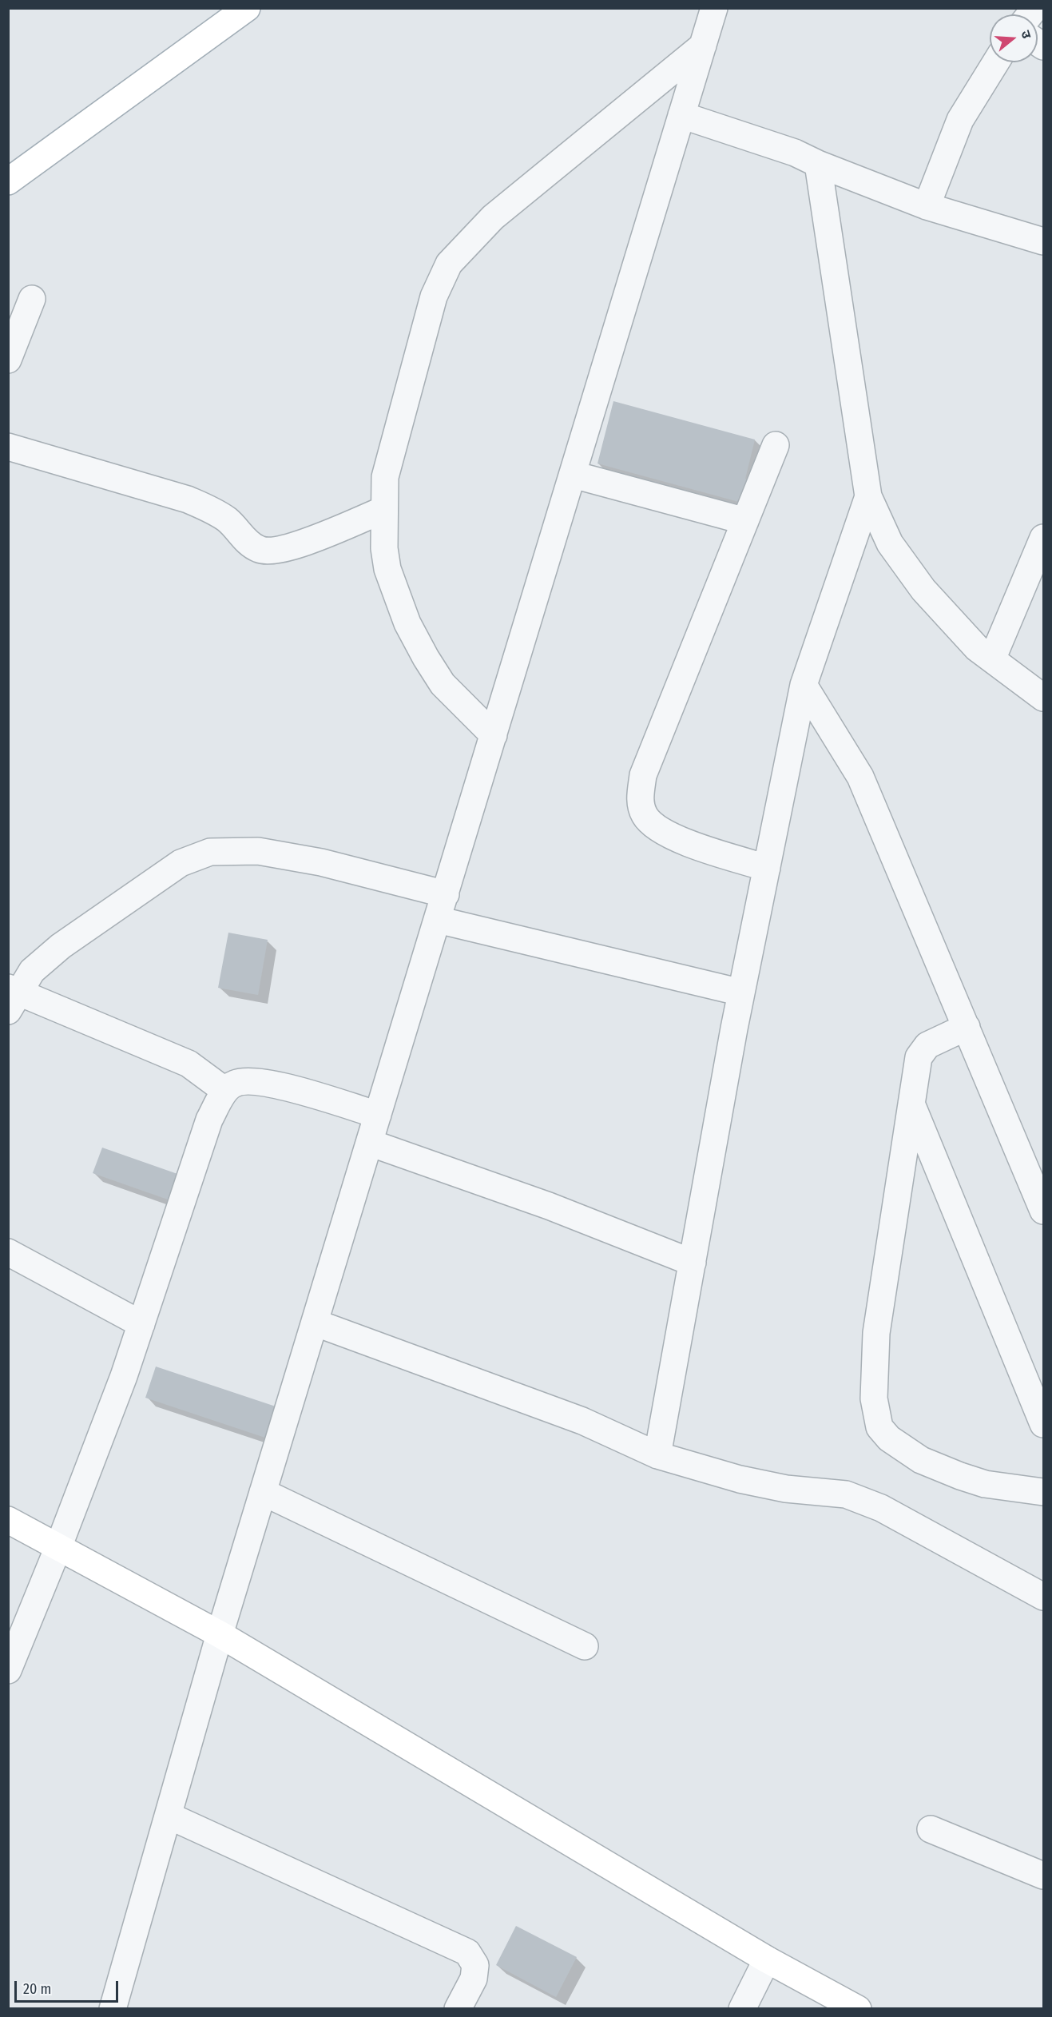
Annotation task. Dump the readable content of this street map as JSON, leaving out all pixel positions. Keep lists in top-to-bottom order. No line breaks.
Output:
{"scale_bar":"20 m","north":"right"}
